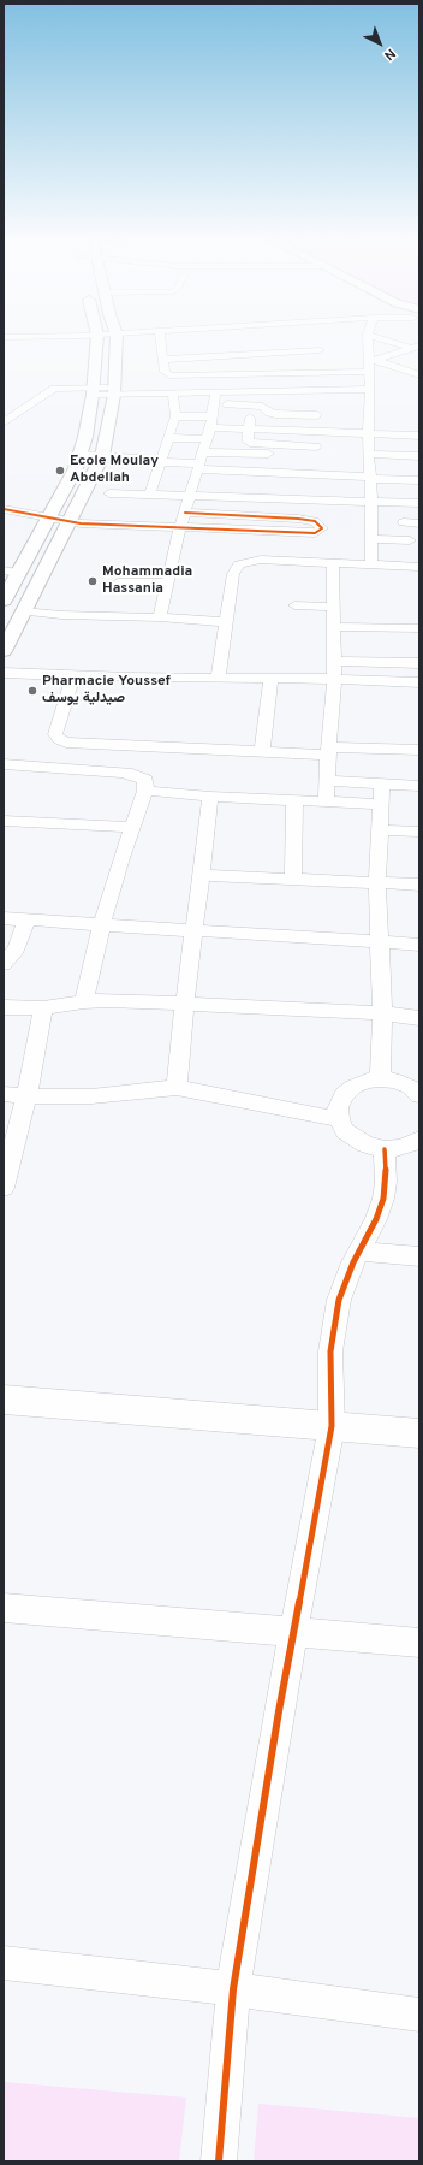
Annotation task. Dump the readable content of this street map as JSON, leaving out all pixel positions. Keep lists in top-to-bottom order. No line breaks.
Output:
{"places":["Ecole Moulay Abdellah","Mohammadia Hassania","Pharmacie Youssef صيدلية يوسف"],"north":"bottom right"}
